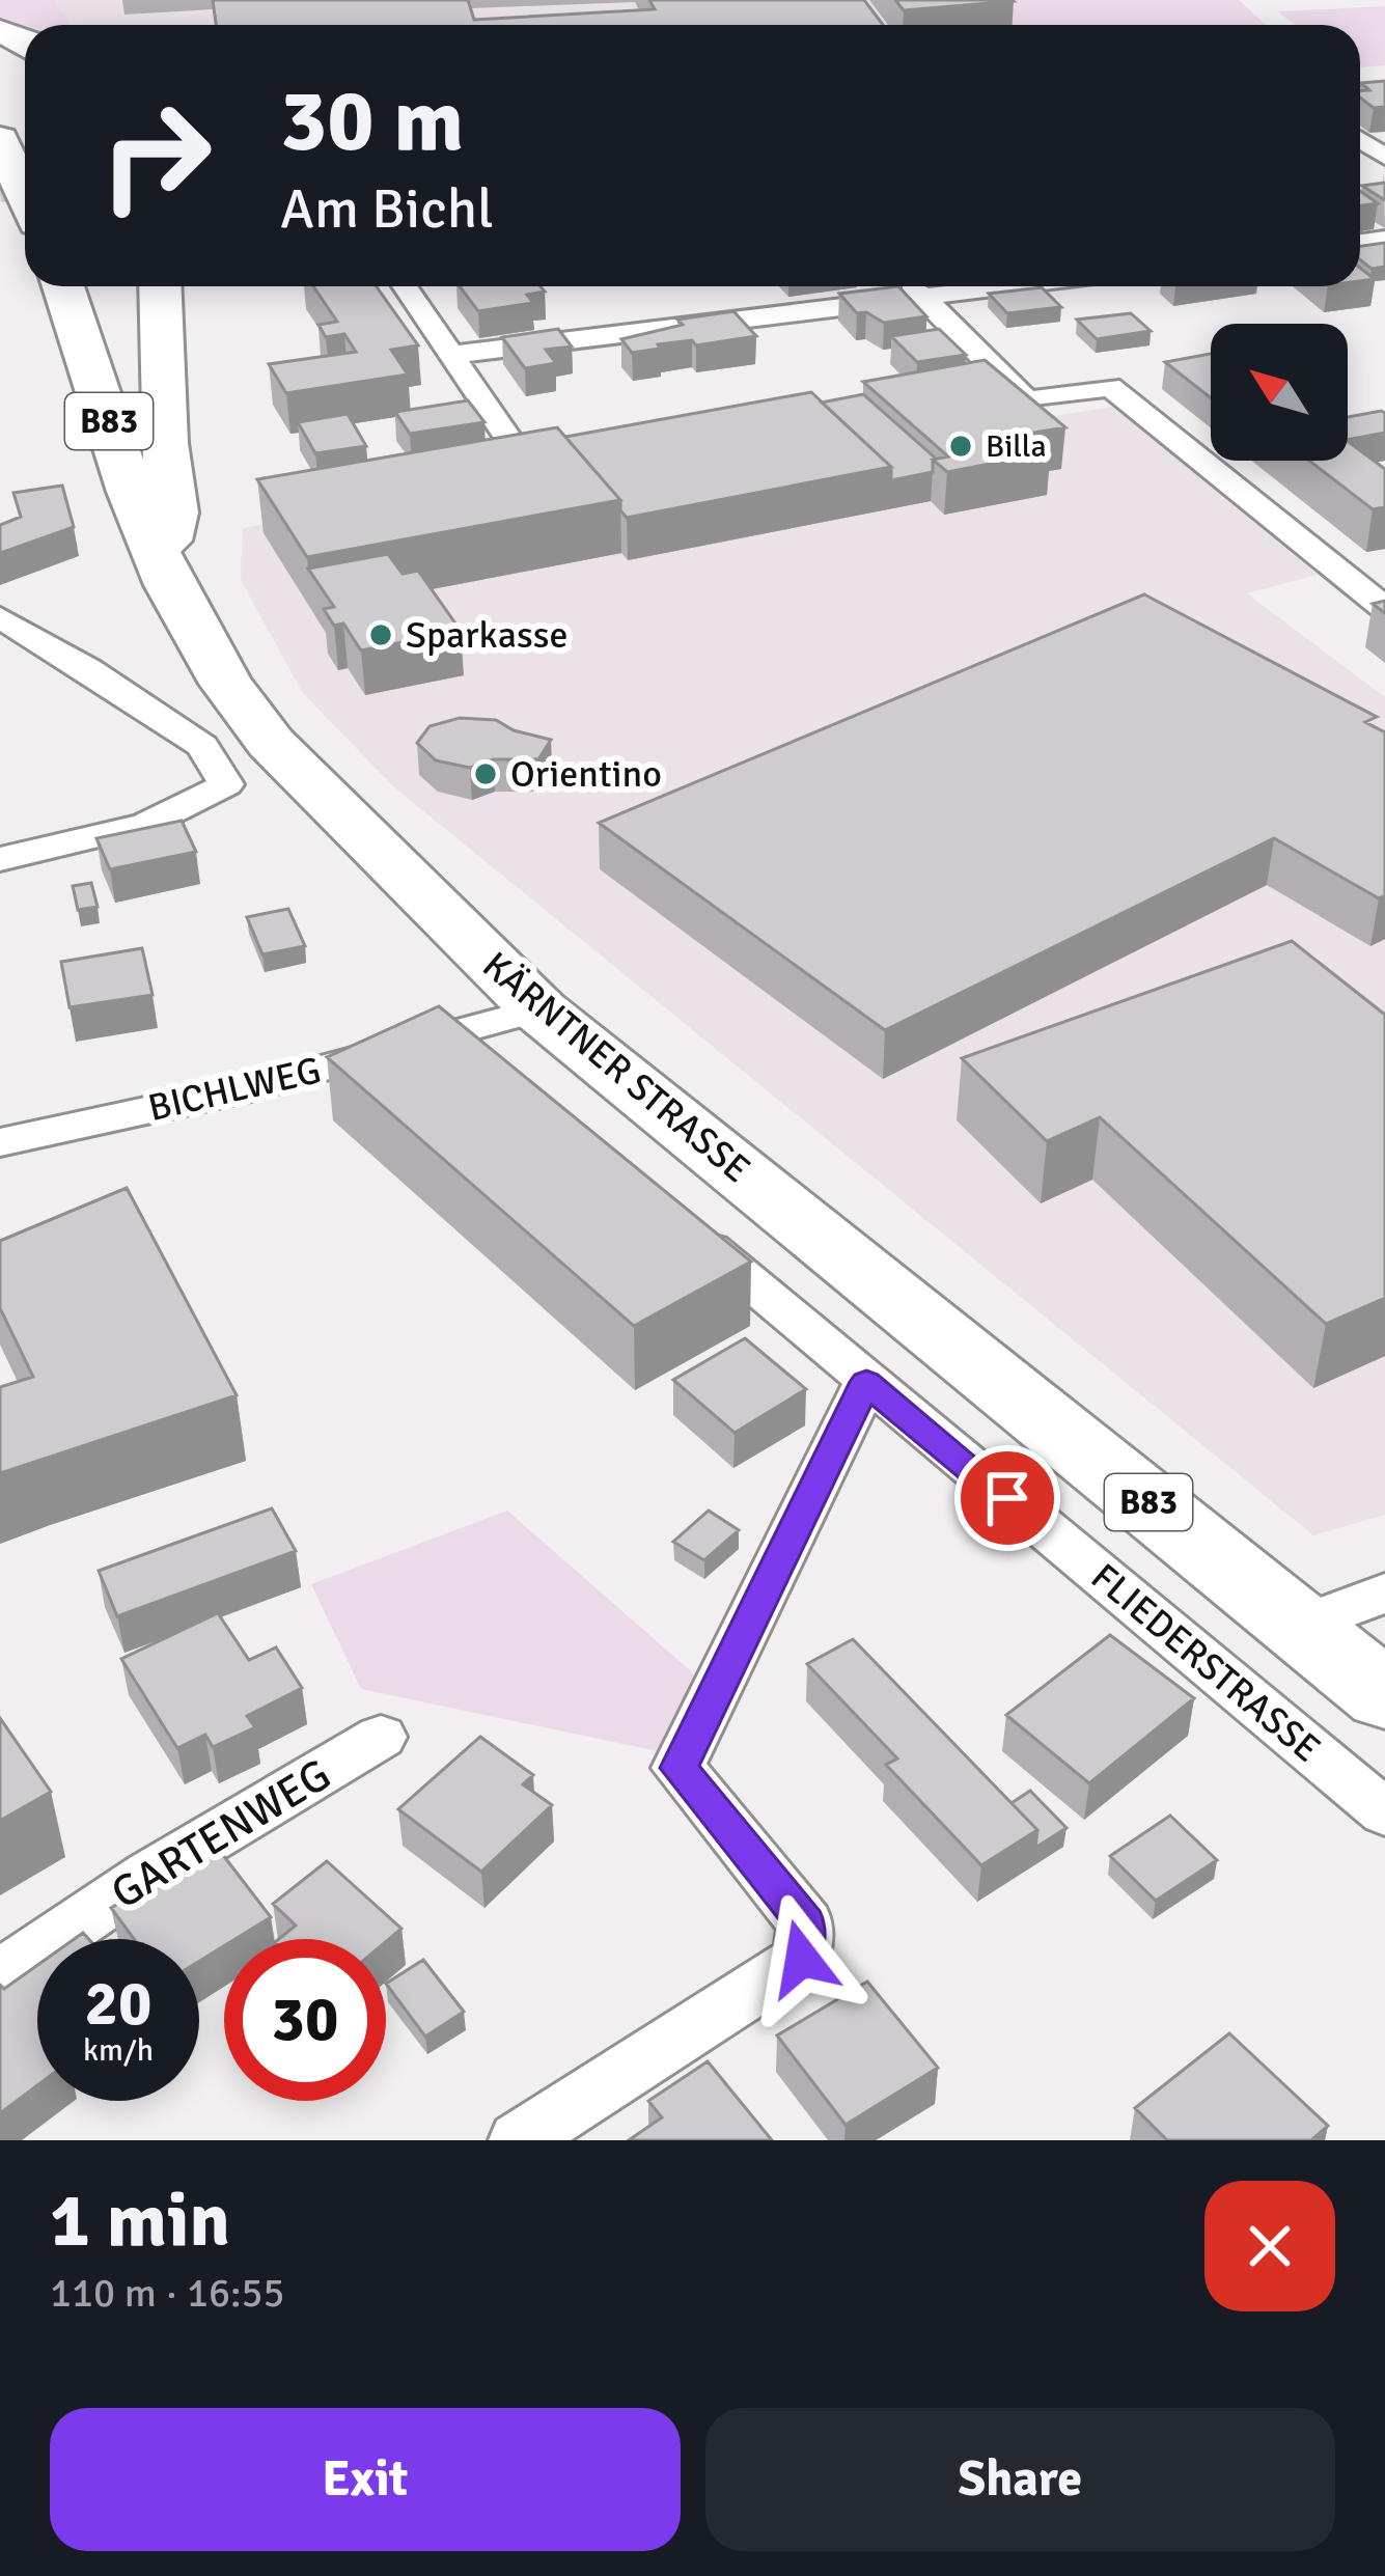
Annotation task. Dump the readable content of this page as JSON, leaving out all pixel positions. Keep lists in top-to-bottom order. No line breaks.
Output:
{"streets":{"main road":["B83","KÄRNTNER STRASSE"],"street":["BICHLWEG","FLIEDERSTRASSE","GARTENWEG"]},"crossings":[["KÄRNTNER STRASSE","BICHLWEG"]],"places":["Billa","Sparkasse","Orientino"],"north":"top left","page":{"turn":["30 m","Am Bichl"],"speed":"20 km/h","limit":"30","heading":["1 min","110 m · 16:55"],"buttons":["Exit","Share"]}}
